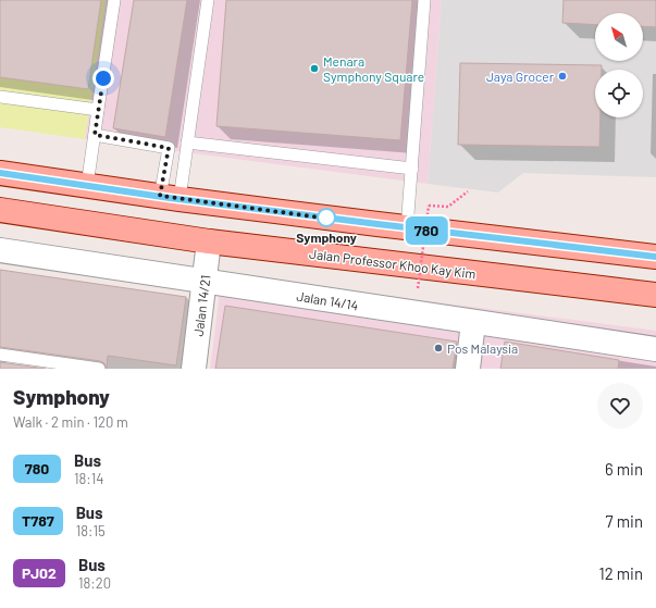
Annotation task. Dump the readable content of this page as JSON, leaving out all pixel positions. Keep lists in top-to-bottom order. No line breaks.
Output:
{"streets":{"main road":["Jalan Professor Khoo Kay Kim"],"street":["Jalan 14/14","Jalan 14/21"]},"crossings":[["Jalan Professor Khoo Kay Kim","Jalan 14/21"],["Jalan 14/14","Jalan 14/21"]],"places":["Menara Symphony Square","Jaya Grocer","Symphony","Pos Malaysia"],"lines":["bus line 780"],"north":"top left","page":{"on_map":"780","heading":["Symphony","Walk · 2 min · 120 m"],"list":[{"mark":"780","name":"Bus","note":"18:14","value":"6 min"},{"mark":"T787","name":"Bus","note":"18:15","value":"7 min"},{"mark":"PJ02","name":"Bus","note":"18:20","value":"12 min"}]}}
